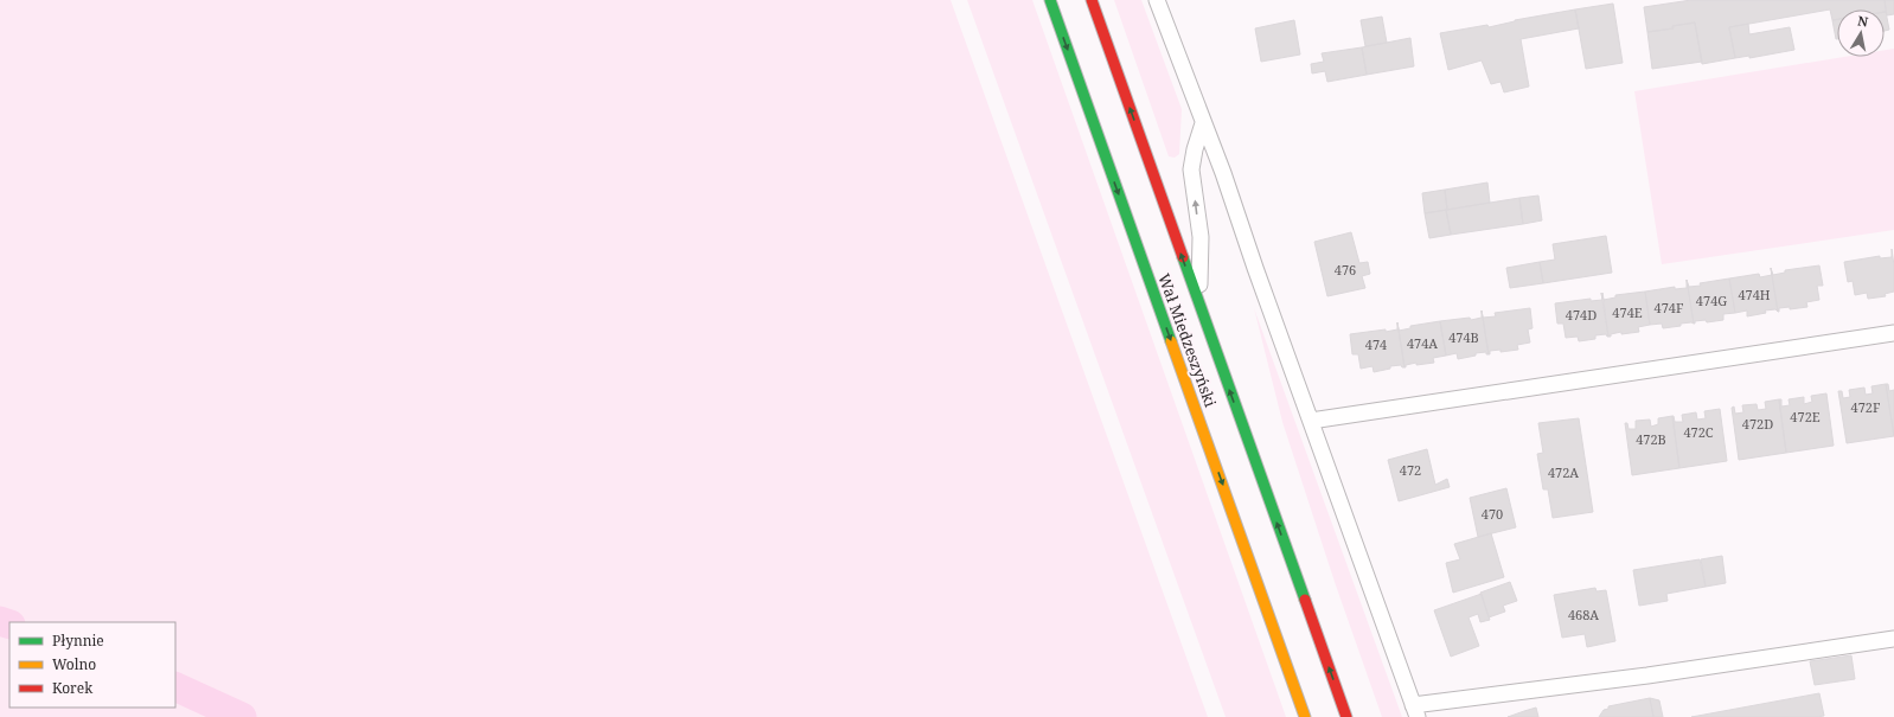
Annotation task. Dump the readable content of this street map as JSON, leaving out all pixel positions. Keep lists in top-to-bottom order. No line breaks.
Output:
{"streets":{"main road":["Wał Miedzeszyński"]},"house_numbers":["476","474H","474G","474F","474E","474D","474B","474A","474","472F","472E","472D","472C","472B","472","472A","470","468A"],"legend":["Płynnie","Wolno","Korek"],"north":"top"}
